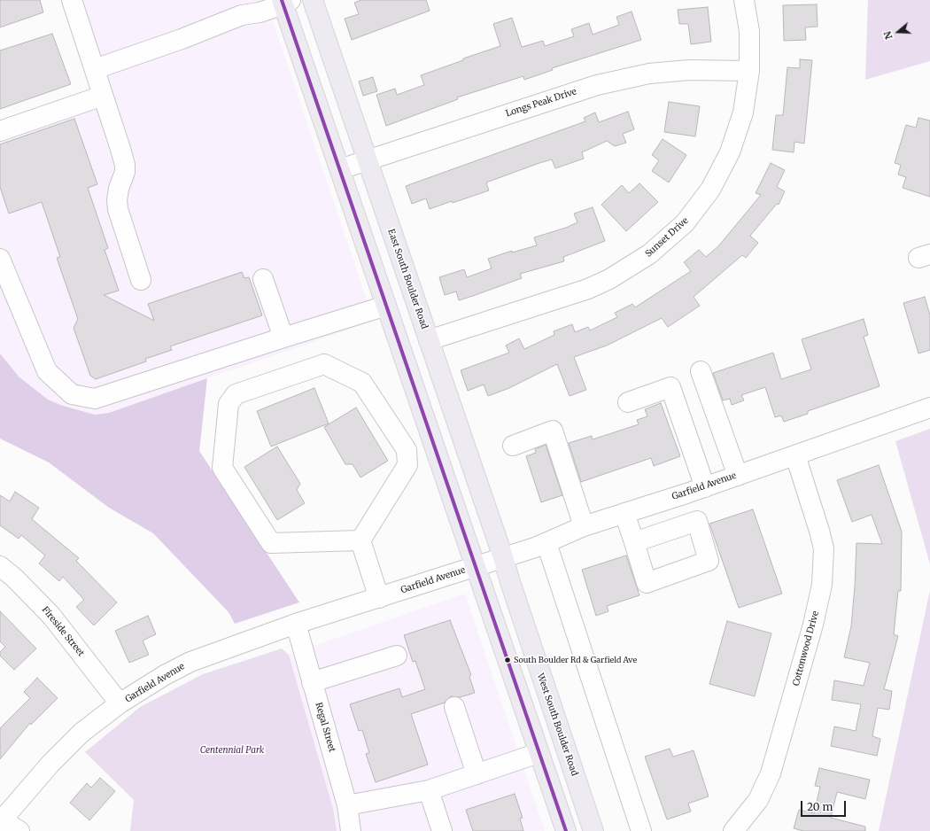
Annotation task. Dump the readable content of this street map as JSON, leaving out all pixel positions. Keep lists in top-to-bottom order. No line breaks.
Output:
{"streets":{"main road":["East South Boulder Road","West South Boulder Road"],"street":["Longs Peak Drive","Sunset Drive","Garfield Avenue","Fireside Street","Cottonwood Drive","Regal Street"]},"crossings":[["Longs Peak Drive","Sunset Drive"],["Longs Peak Drive","East South Boulder Road"],["Sunset Drive","East South Boulder Road"],["East South Boulder Road","Garfield Avenue"],["East South Boulder Road","West South Boulder Road"],["Garfield Avenue","Fireside Street"],["Garfield Avenue","Cottonwood Drive"],["Garfield Avenue","West South Boulder Road"],["Garfield Avenue","Regal Street"]],"parks":["Centennial Park"],"places":["South Boulder Rd & Garfield Ave"],"scale_bar":"20 m","north":"left"}
